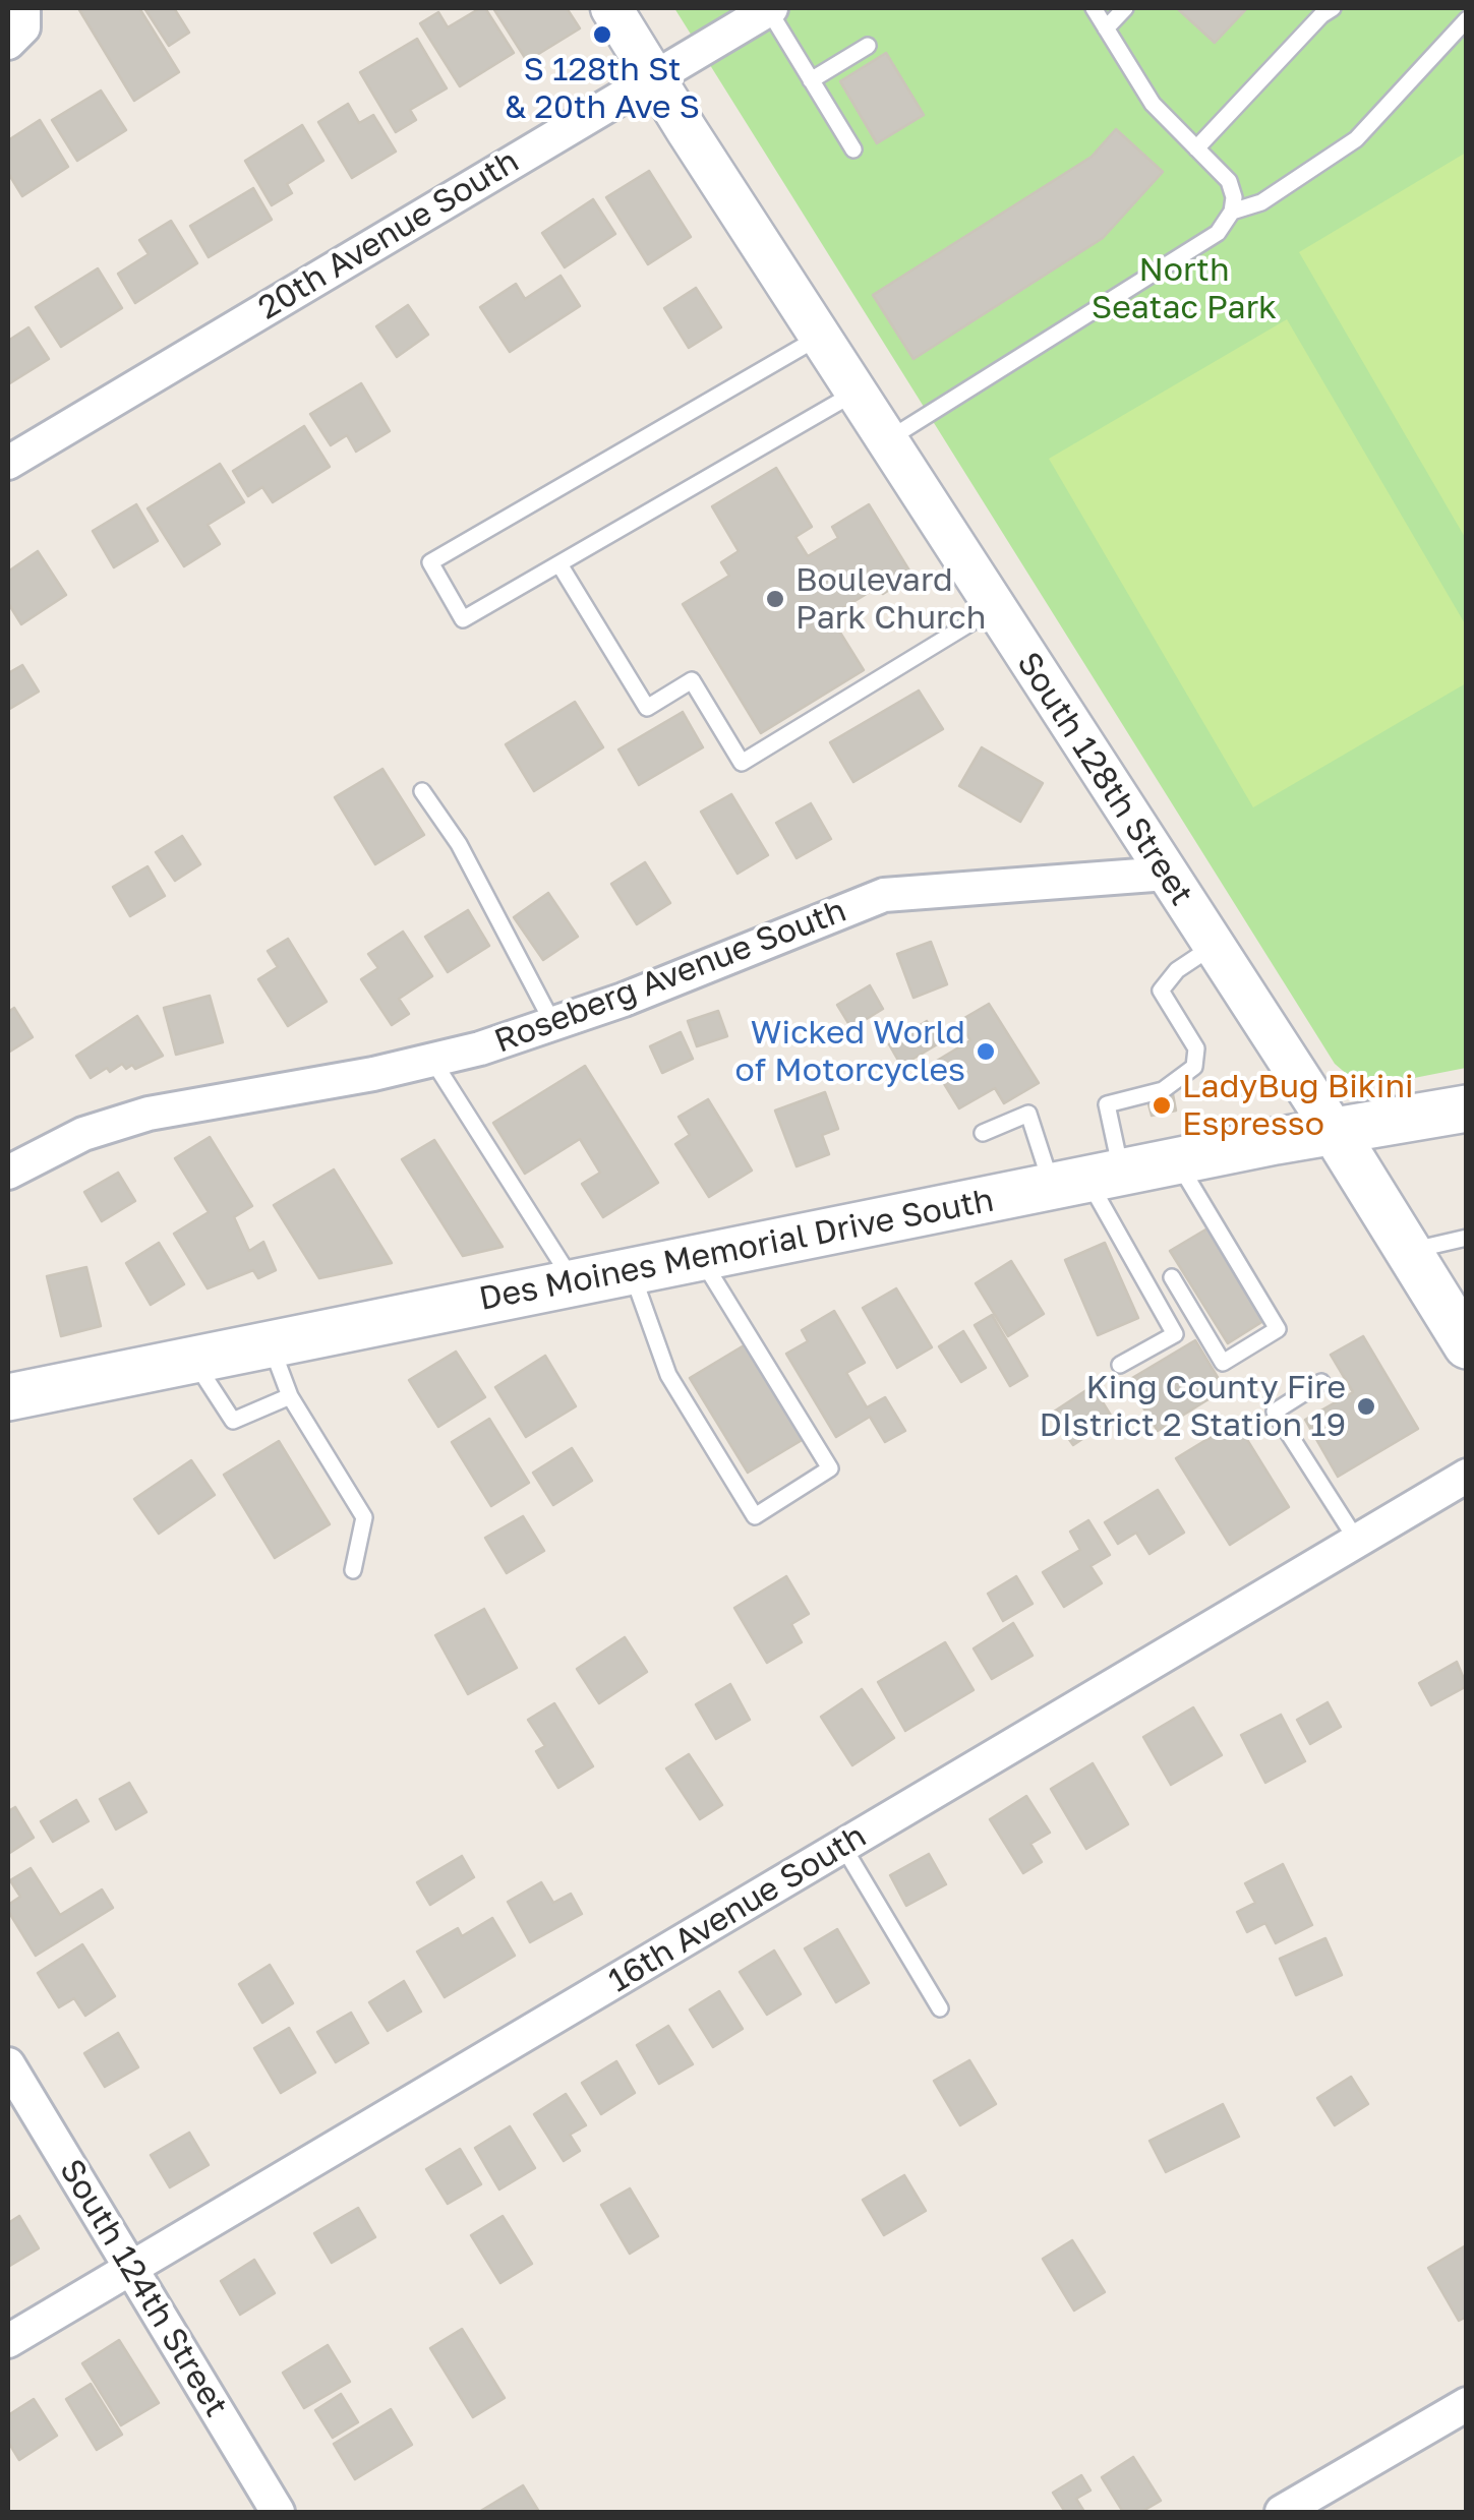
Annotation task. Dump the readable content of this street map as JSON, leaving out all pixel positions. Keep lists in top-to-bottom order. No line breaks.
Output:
{"streets":{"main road":["South 128th Street","Des Moines Memorial Drive South"],"street":["20th Avenue South","Roseberg Avenue South","16th Avenue South","South 124th Street"]},"crossings":[["20th Avenue South","South 128th Street"],["South 128th Street","Roseberg Avenue South"],["South 128th Street","Des Moines Memorial Drive South"],["16th Avenue South","South 124th Street"]],"parks":["North Seatac Park"],"places":["S 128th St & 20th Ave S","Boulevard Park Church","Wicked World of Motorcycles","LadyBug Bikini Espresso","King County Fire DIstrict 2 Station 19"]}
